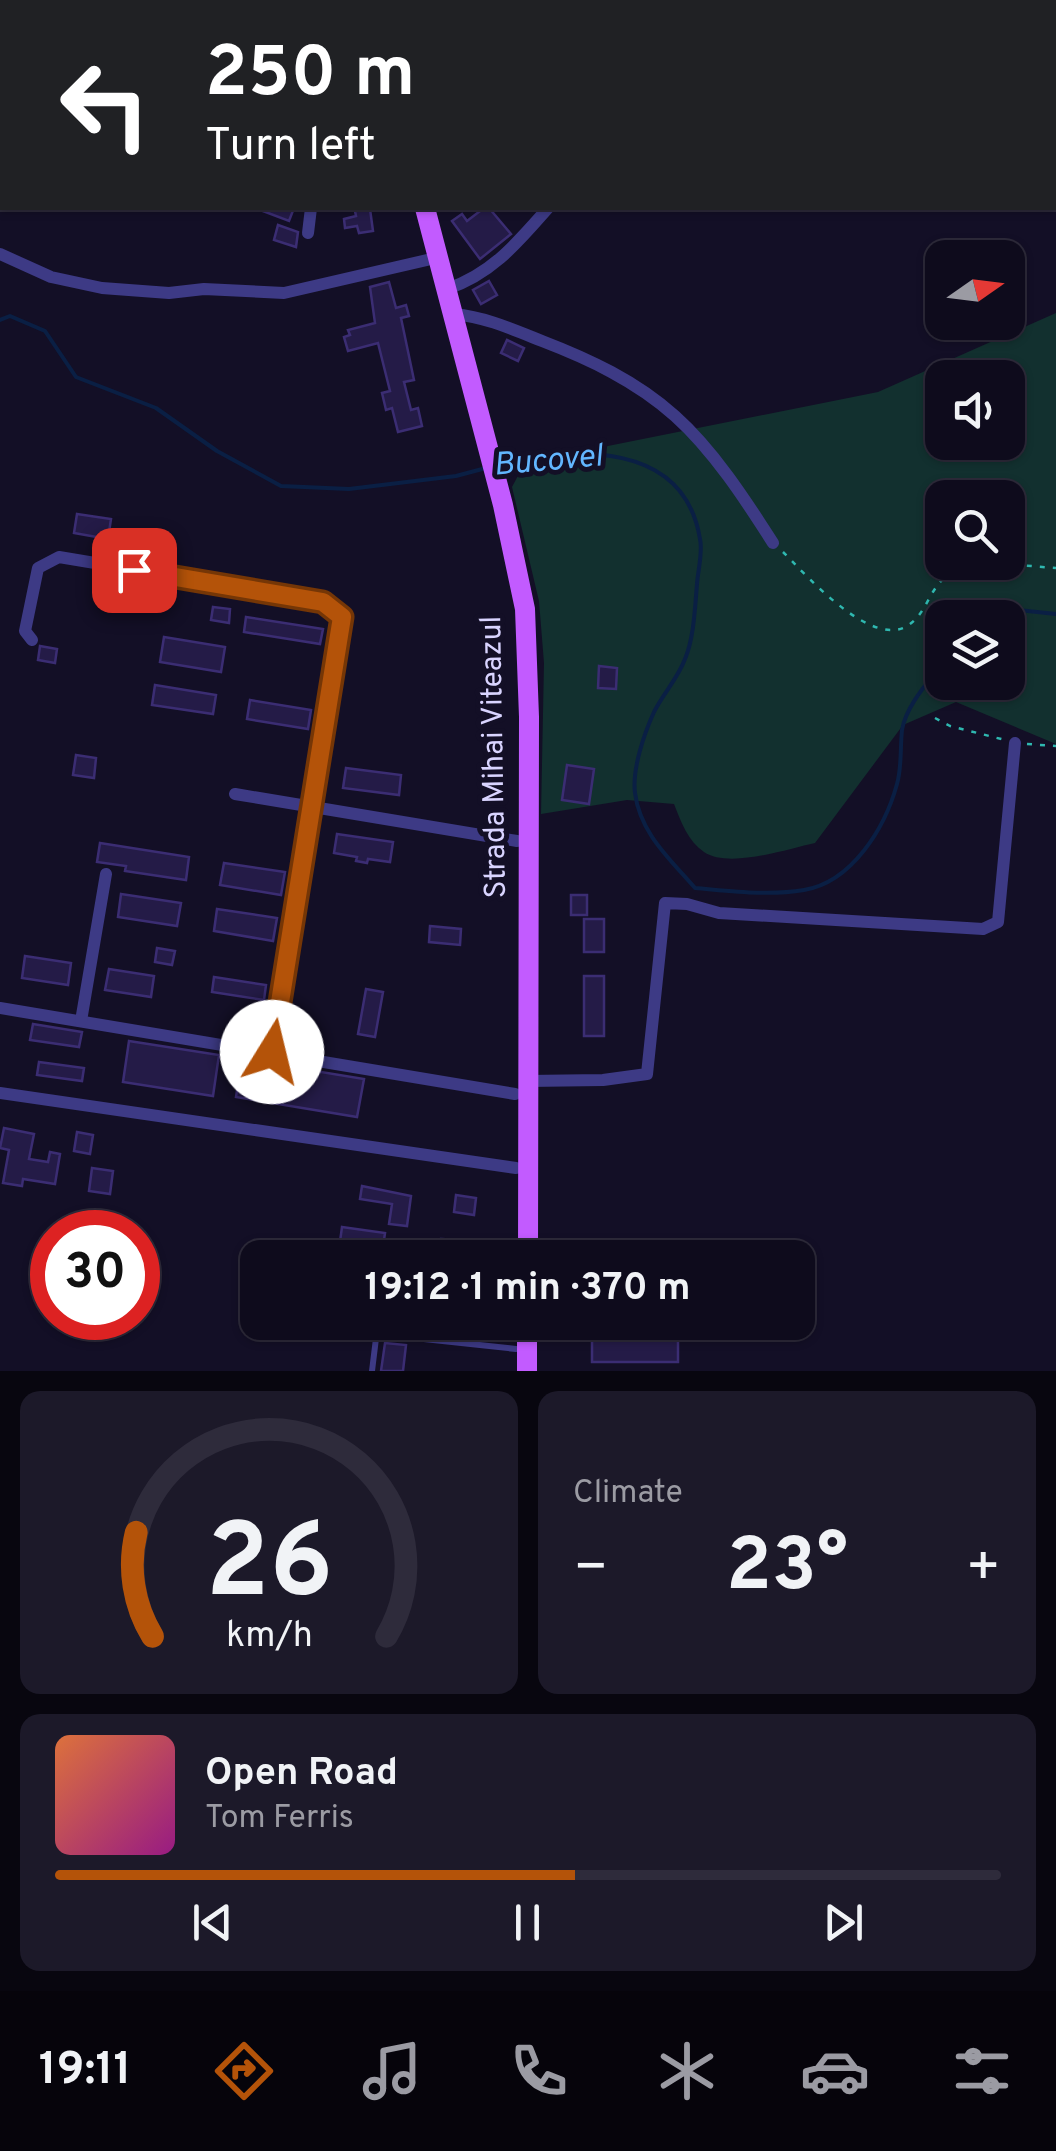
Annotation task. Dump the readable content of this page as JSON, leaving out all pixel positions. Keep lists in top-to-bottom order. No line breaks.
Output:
{"streets":{"main road":["Strada Mihai Viteazul"]},"water":["Bucovel"],"north":"right","page":{"turn":["250 m","Turn left"],"limit":"30","trip":"19:12 · 1 min · 370 m","tile":"Climate","heat":["−","23°","+"],"song":["Open Road","Tom Ferris"],"tabs":"19:11","gauge":["26","km/h"]}}
